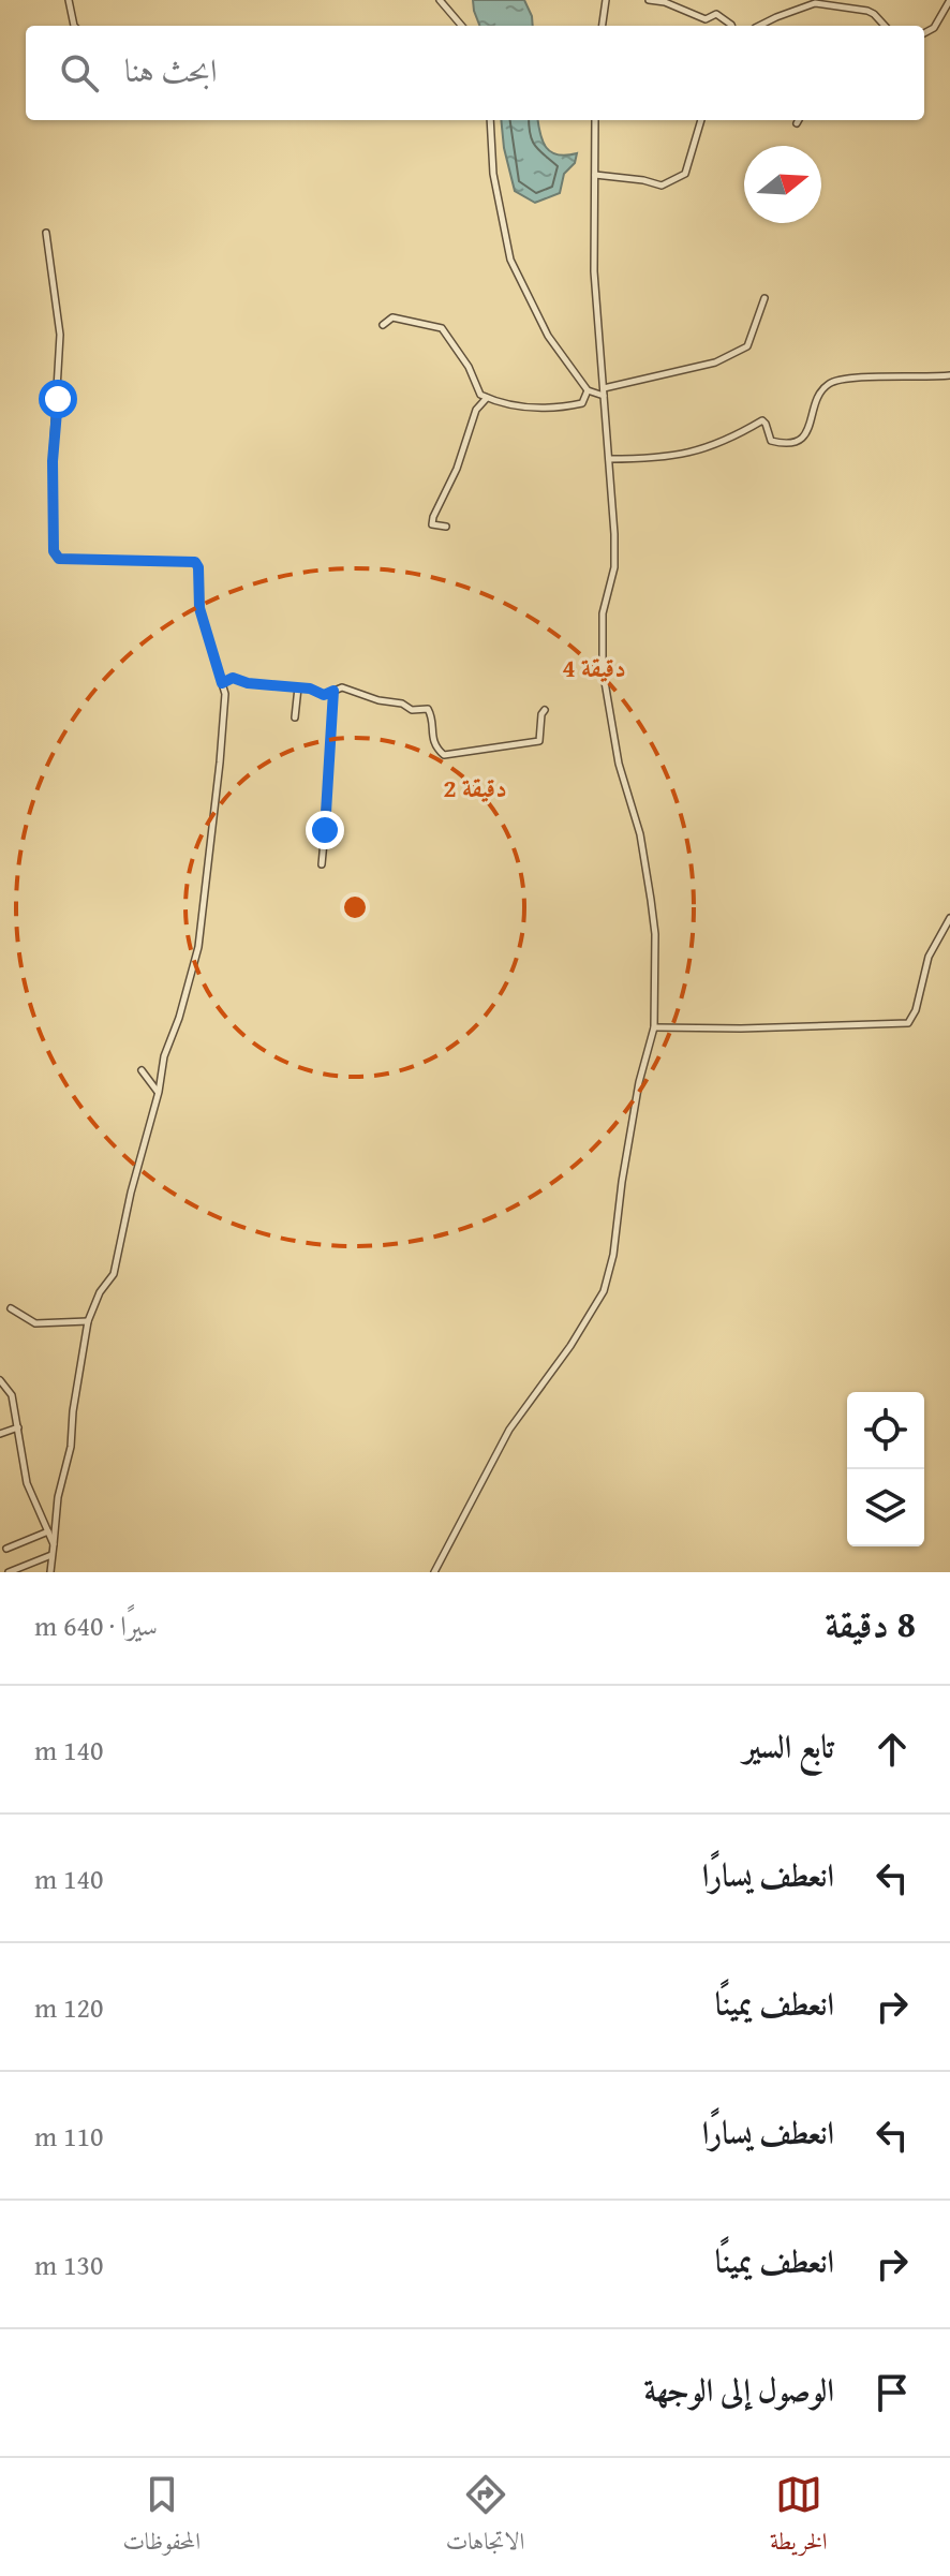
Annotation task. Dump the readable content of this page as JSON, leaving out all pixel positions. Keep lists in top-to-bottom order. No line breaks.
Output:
{"north":"right","page":{"search":"ابحث هنا","heading":["8 دقيقة","سيرًا · 640 m"],"list":[["تابع السير","140 m"],["انعطف يسارًا","140 m"],["انعطف يمينًا","120 m"],["انعطف يسارًا","110 m"],["انعطف يمينًا","130 m"],"الوصول إلى الوجهة"],"nav":["الخريطة","الاتجاهات","المحفوظات"]},"rings":["4 دقيقة","2 دقيقة"]}
